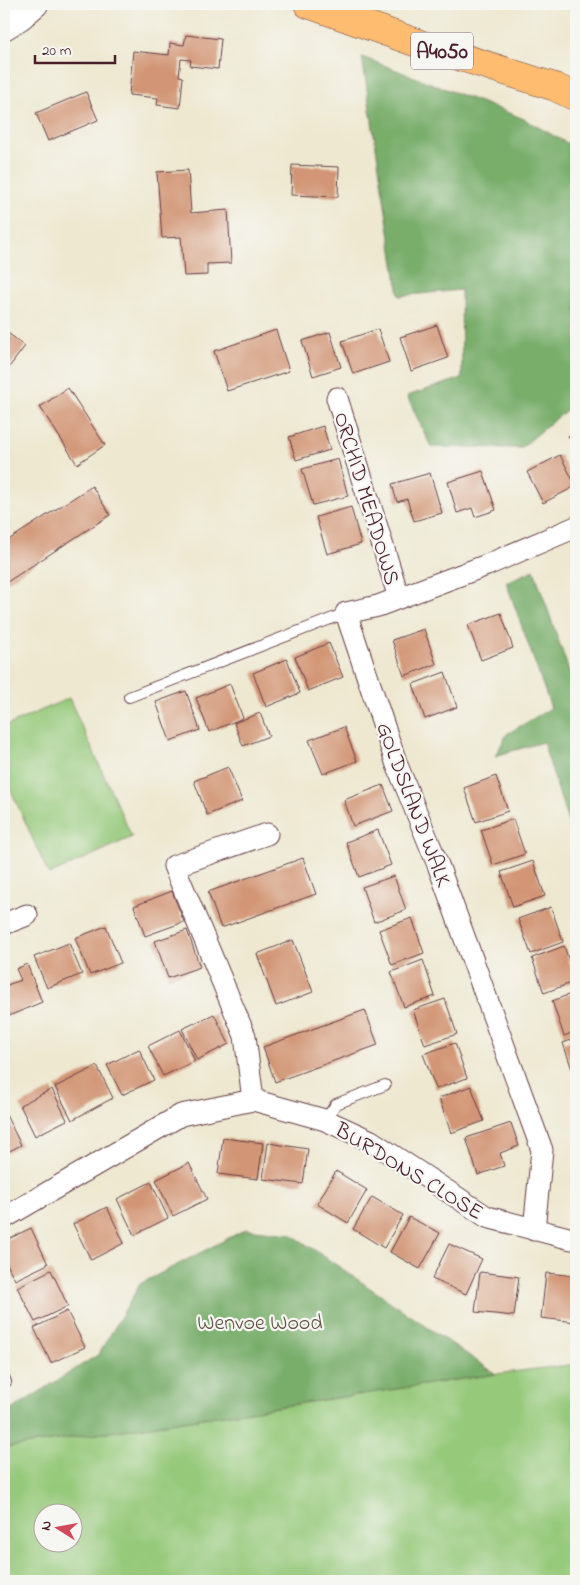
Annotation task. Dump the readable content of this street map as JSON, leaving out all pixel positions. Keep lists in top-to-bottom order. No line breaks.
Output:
{"streets":{"main road":["A4050"],"street":["ORCHID MEADOWS","GOLDSLAND WALK","BURDONS CLOSE"]},"crossings":[["GOLDSLAND WALK","BURDONS CLOSE"]],"parks":["Wenvoe Wood"],"scale_bar":"20 m","north":"left"}
